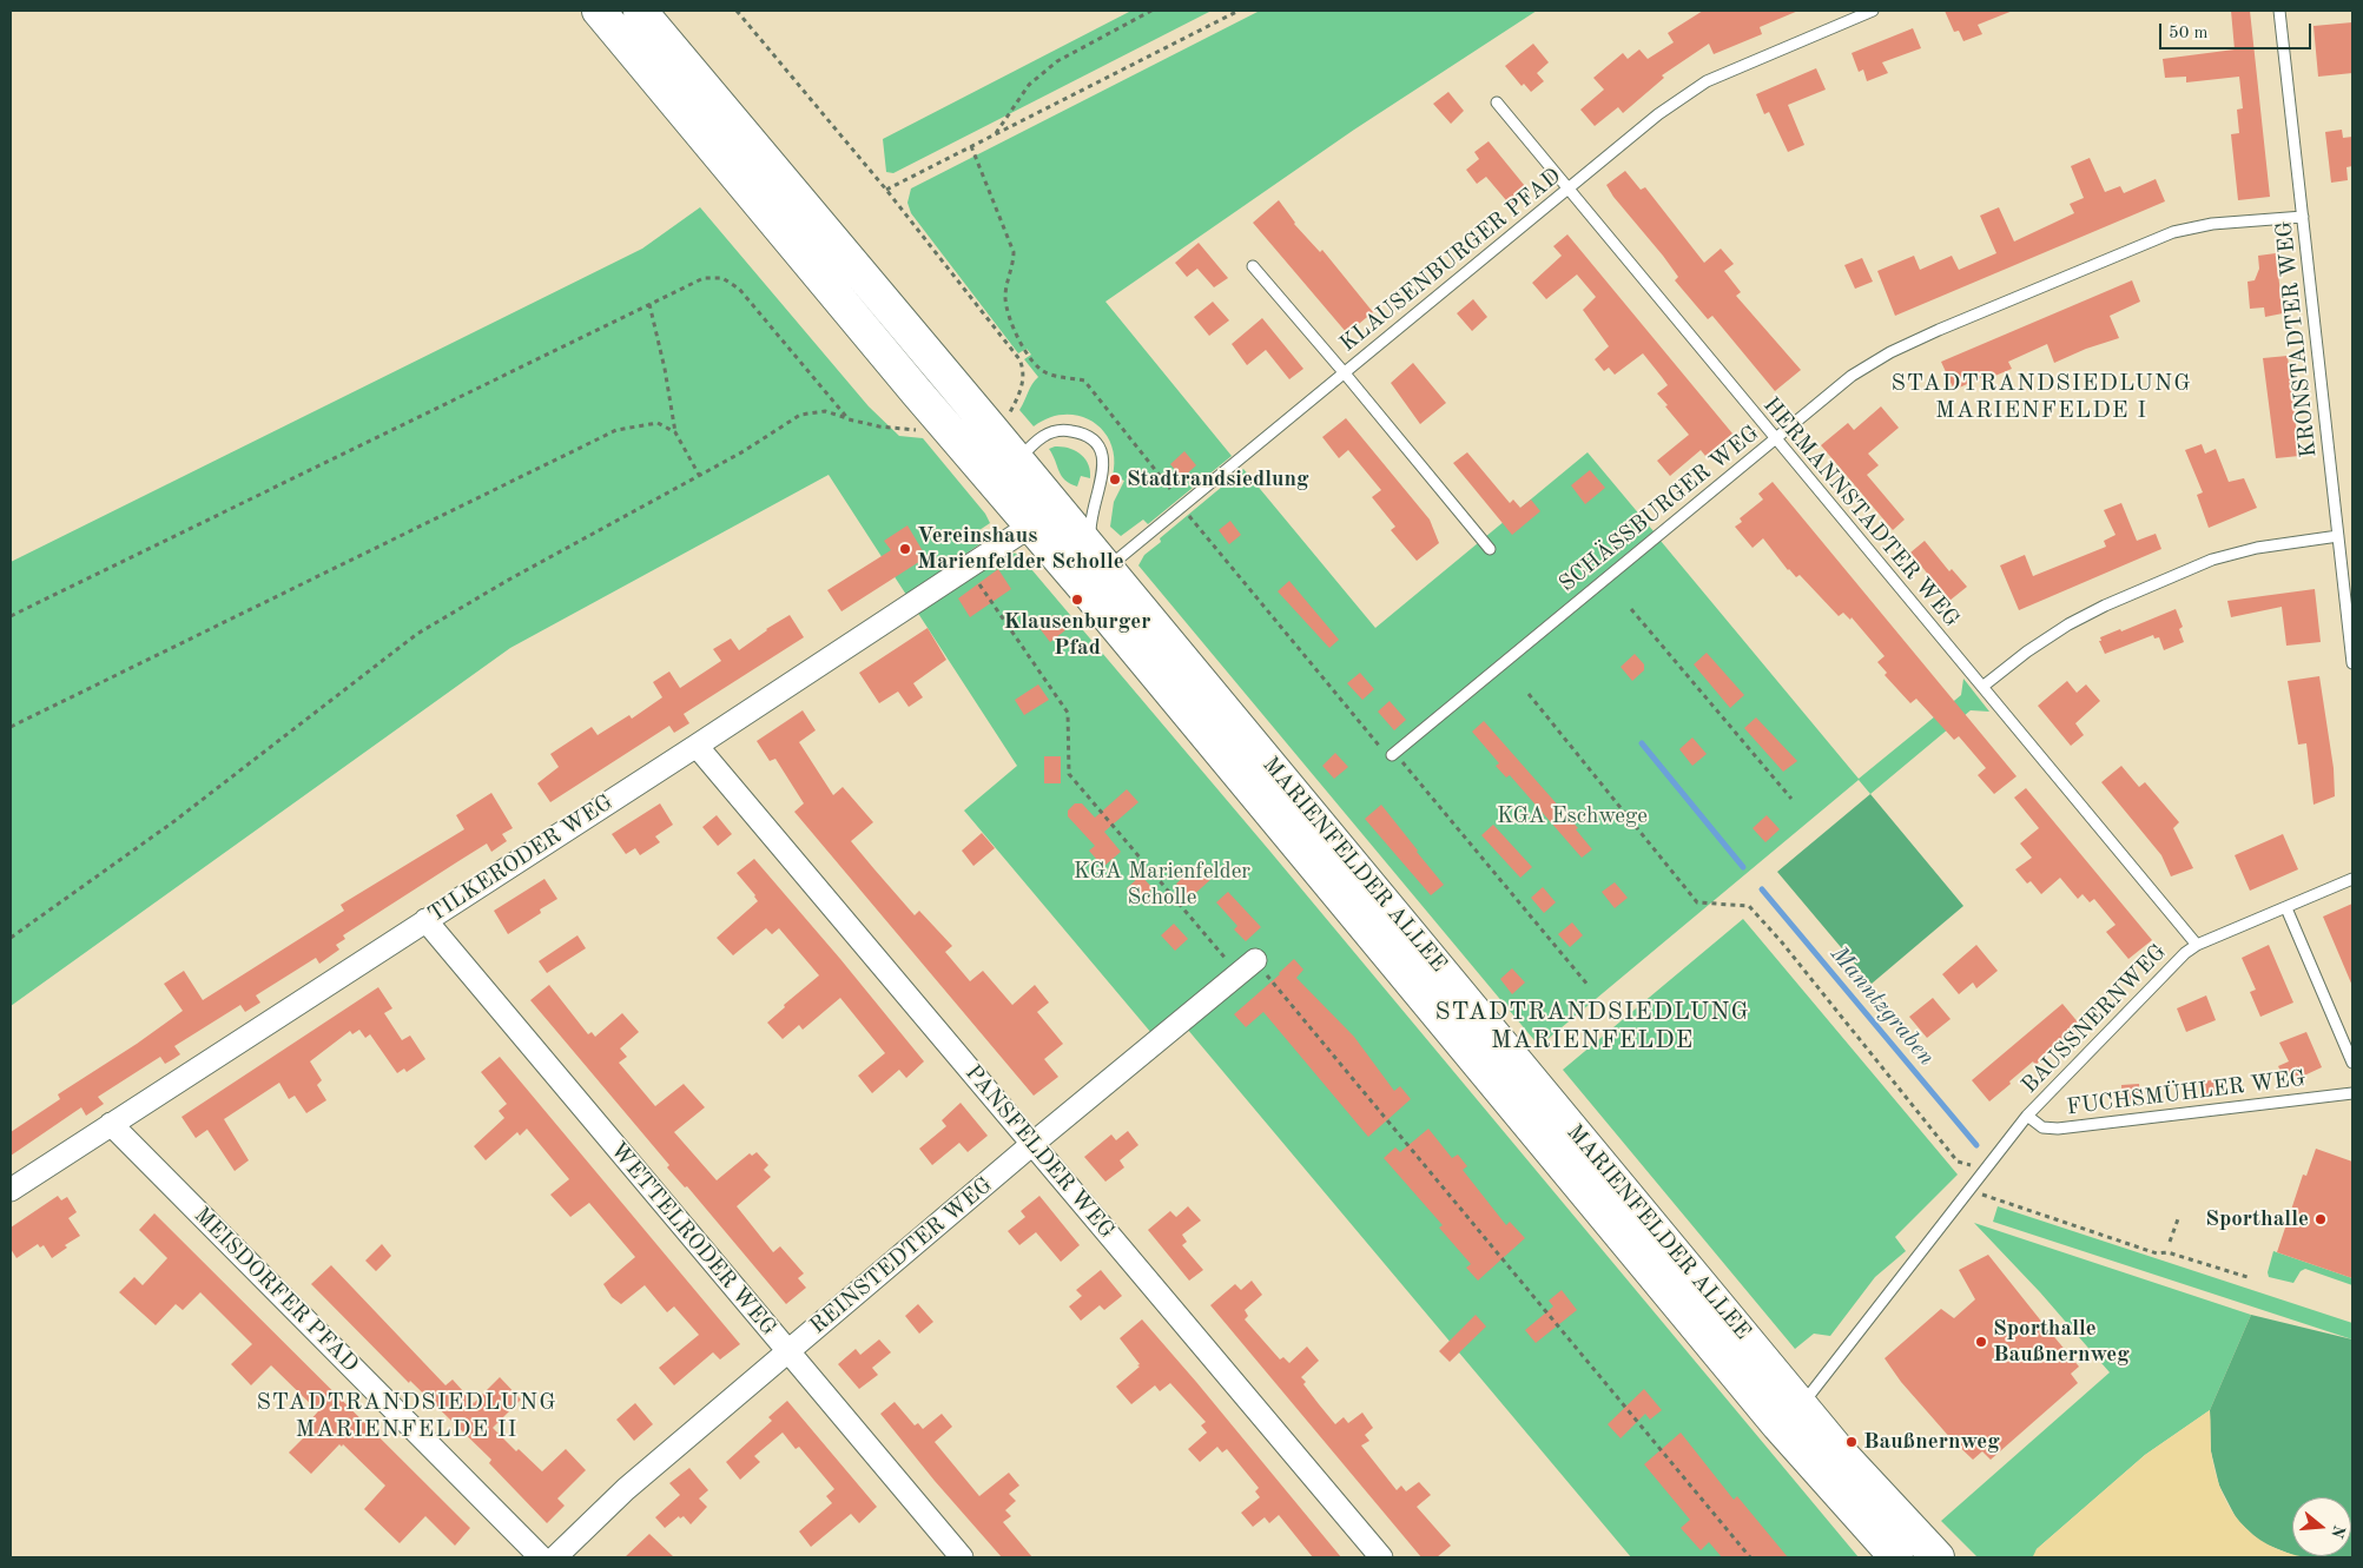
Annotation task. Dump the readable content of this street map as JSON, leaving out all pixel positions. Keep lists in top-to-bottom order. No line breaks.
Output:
{"streets":{"main road":["MARIENFELDER ALLEE"],"street":["TILKERODER WEG","PANSFELDER WEG","WETTELRODER WEG","REINSTEDTER WEG","MEISDORFER PFAD"],"lane":["KLAUSENBURGER PFAD","KRONSTADTER WEG","SCHÄSSBURGER WEG","HERMANNSTADTER WEG","BAUSSNERNWEG","FUCHSMÜHLER WEG"]},"crossings":[["KLAUSENBURGER PFAD","HERMANNSTADTER WEG"],["KLAUSENBURGER PFAD","MARIENFELDER ALLEE"],["KRONSTADTER WEG","SCHÄSSBURGER WEG"],["SCHÄSSBURGER WEG","HERMANNSTADTER WEG"],["HERMANNSTADTER WEG","BAUSSNERNWEG"],["TILKERODER WEG","MARIENFELDER ALLEE"],["TILKERODER WEG","PANSFELDER WEG"],["TILKERODER WEG","WETTELRODER WEG"],["TILKERODER WEG","MEISDORFER PFAD"],["MARIENFELDER ALLEE","BAUSSNERNWEG"],["BAUSSNERNWEG","FUCHSMÜHLER WEG"],["PANSFELDER WEG","REINSTEDTER WEG"],["WETTELRODER WEG","REINSTEDTER WEG"]],"districts":["STADTRANDSIEDLUNG MARIENFELDE I","STADTRANDSIEDLUNG MARIENFELDE","STADTRANDSIEDLUNG MARIENFELDE II"],"water":["Manntzgraben"],"parks":["KGA Eschwege","KGA Marienfelder Scholle"],"places":["Stadtrandsiedlung","Vereinshaus Marienfelder Scholle","Klausenburger Pfad","Sporthalle","Sporthalle Baußnernweg","Baußnernweg"],"scale_bar":"50 m","north":"right"}
